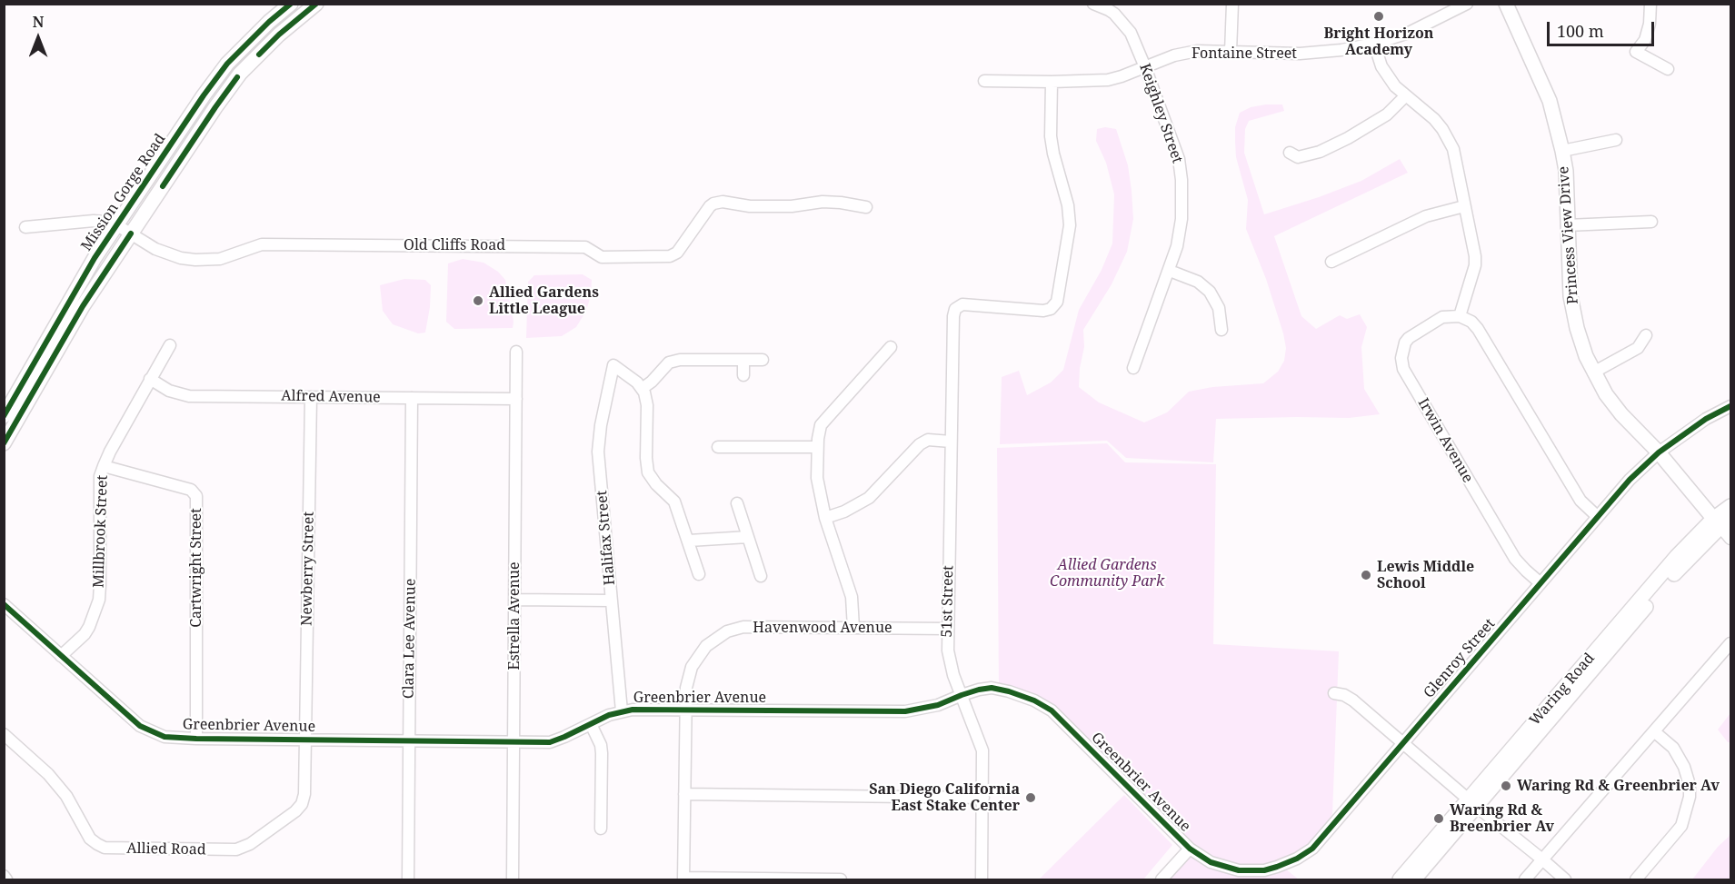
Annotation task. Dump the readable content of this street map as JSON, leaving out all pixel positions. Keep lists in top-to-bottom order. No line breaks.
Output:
{"streets":{"main road":["Mission Gorge Road","Princess View Drive","Waring Road"],"street":["Fontaine Street","Keighley Street","Old Cliffs Road","Alfred Avenue","Irwin Avenue","Millbrook Street","Halifax Street","Cartwright Street","Newberry Street","51st Street","Estrella Avenue","Havenwood Avenue","Clara Lee Avenue","Glenroy Street","Greenbrier Avenue","Allied Road"]},"crossings":[["Fontaine Street","Keighley Street"],["Fontaine Street","51st Street"],["Mission Gorge Road","Old Cliffs Road"],["Princess View Drive","Glenroy Street"],["Princess View Drive","Waring Road"],["Alfred Avenue","Millbrook Street"],["Alfred Avenue","Newberry Street"],["Alfred Avenue","Estrella Avenue"],["Alfred Avenue","Clara Lee Avenue"],["Irwin Avenue","Glenroy Street"],["Millbrook Street","Cartwright Street"],["Millbrook Street","Greenbrier Avenue"],["Halifax Street","Greenbrier Avenue"],["Cartwright Street","Greenbrier Avenue"],["Newberry Street","Greenbrier Avenue"],["Newberry Street","Allied Road"],["51st Street","Havenwood Avenue"],["51st Street","Greenbrier Avenue"],["Estrella Avenue","Greenbrier Avenue"],["Havenwood Avenue","Greenbrier Avenue"],["Clara Lee Avenue","Greenbrier Avenue"],["Glenroy Street","Greenbrier Avenue"],["Greenbrier Avenue","Allied Road"]],"parks":["Allied Gardens Community Park"],"places":["Bright Horizon Academy","Allied Gardens Little League","Lewis Middle School","Waring Rd & Greenbrier Av","San Diego California East Stake Center","Waring Rd & Breenbrier Av"],"scale_bar":"100 m","north":"top"}
